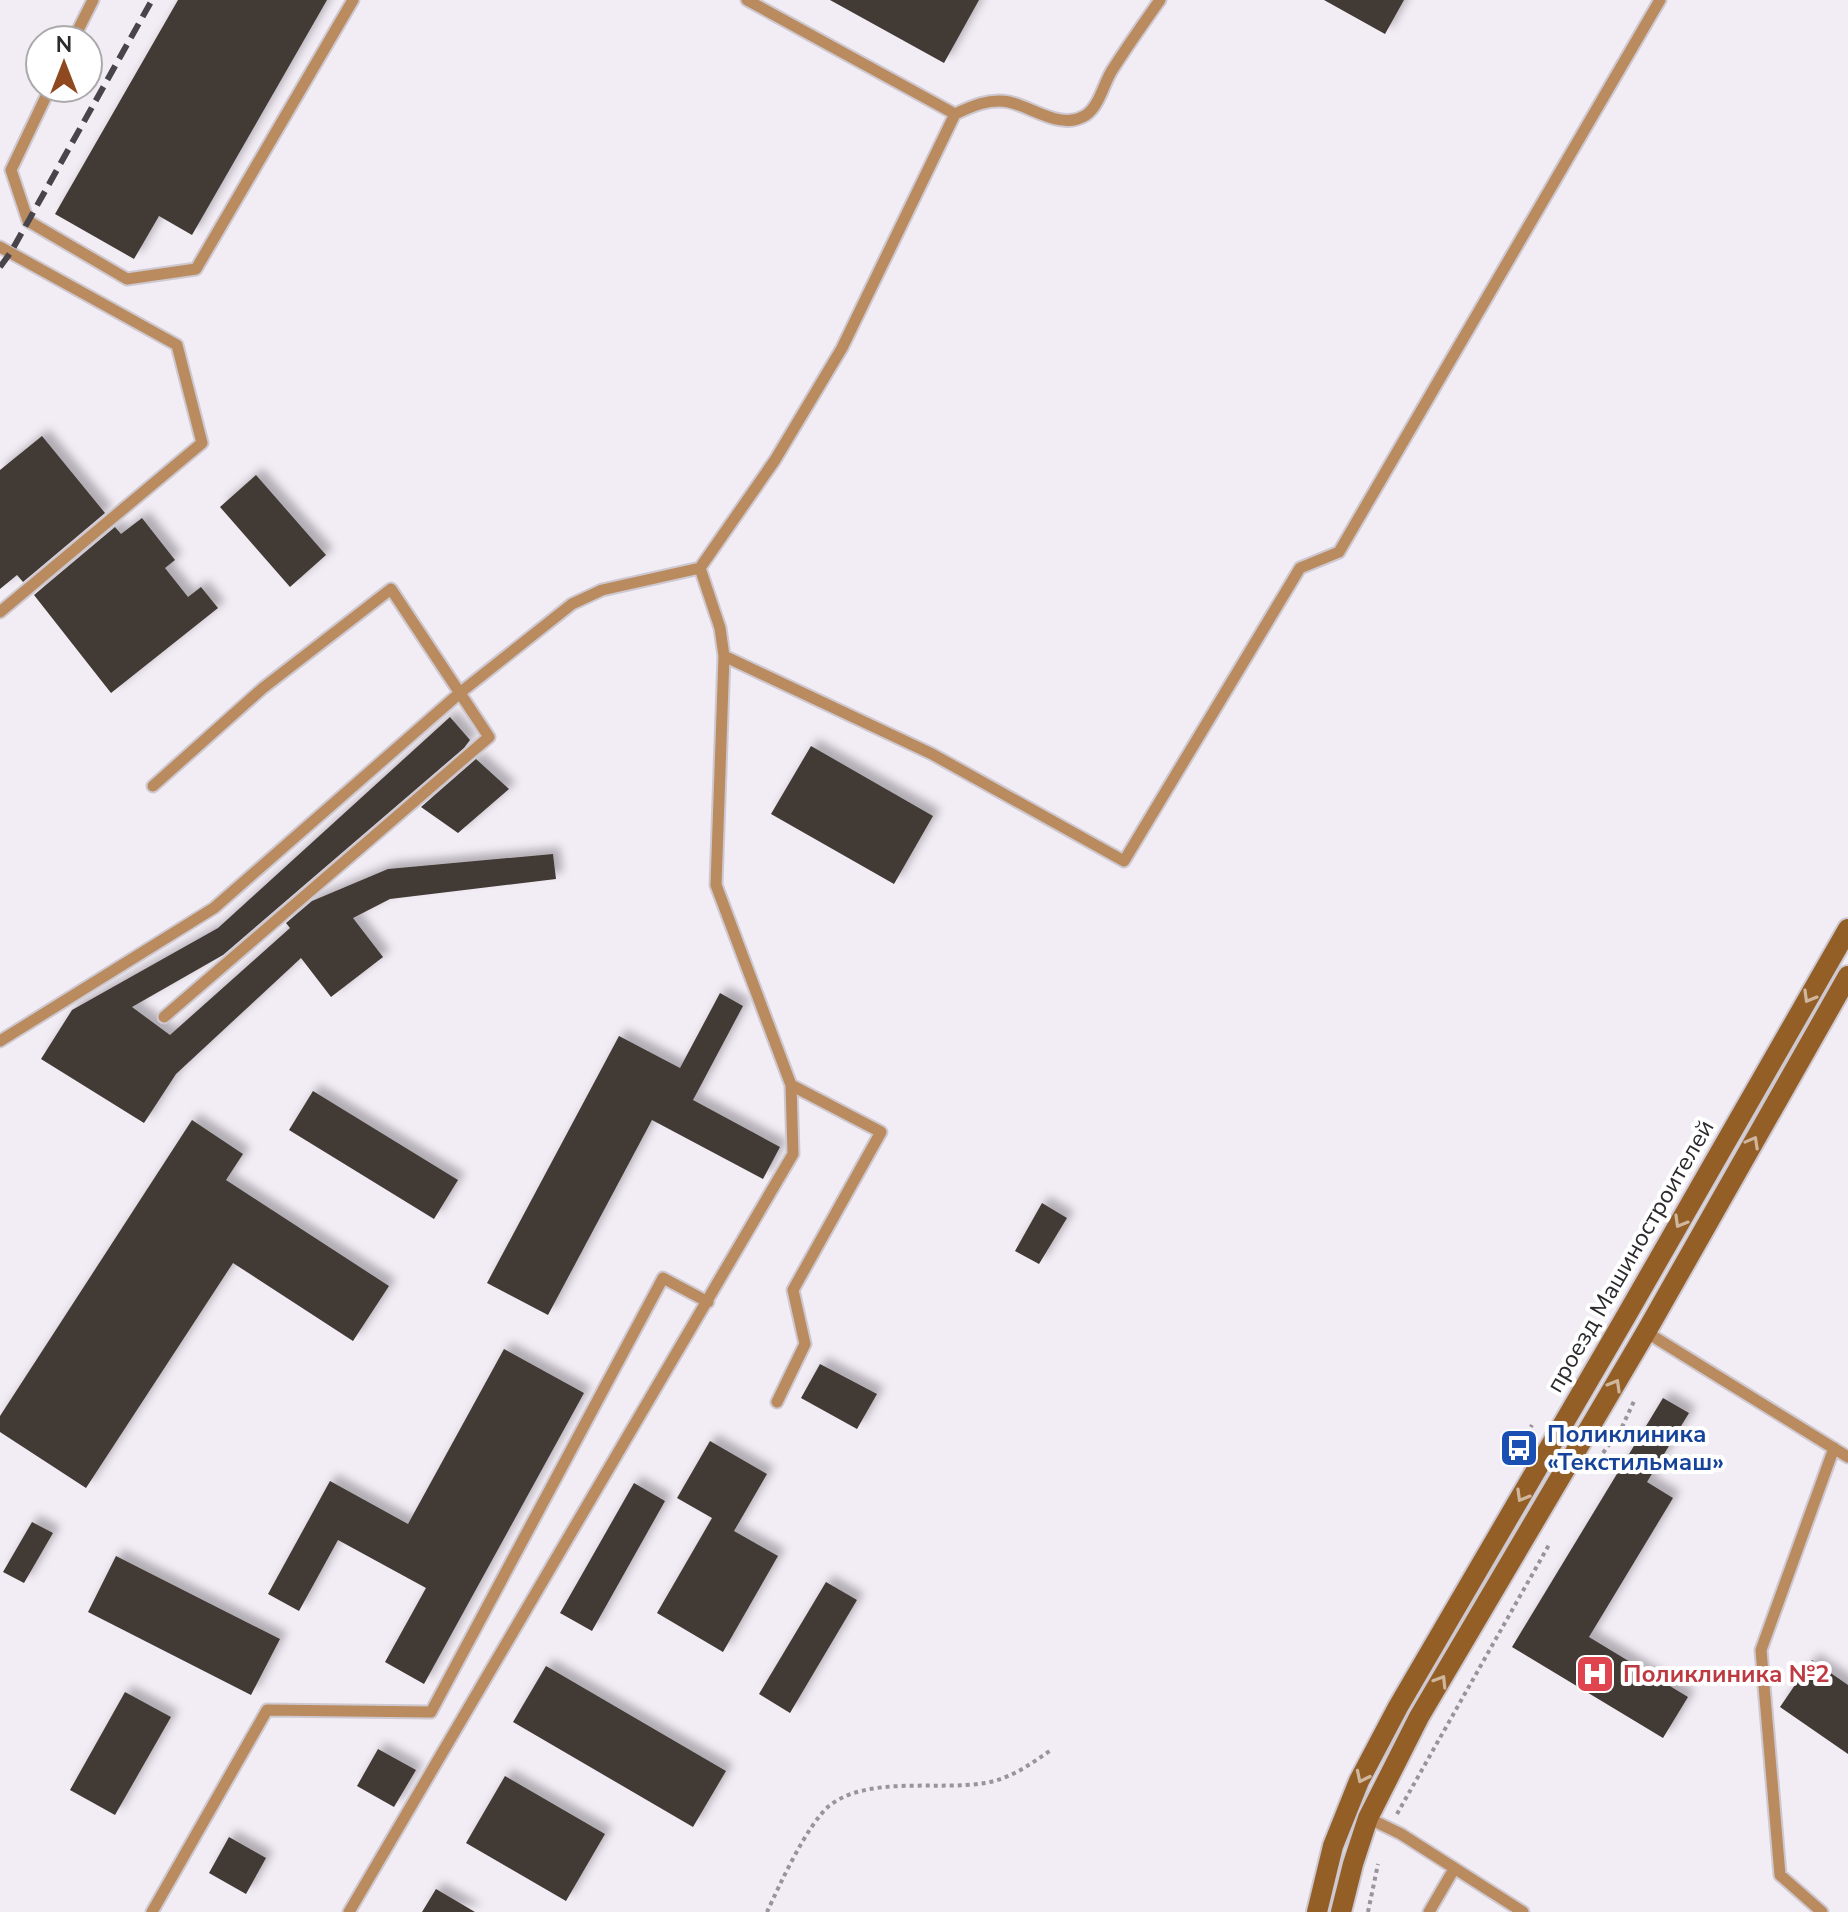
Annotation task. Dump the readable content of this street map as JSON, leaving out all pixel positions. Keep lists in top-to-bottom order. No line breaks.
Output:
{"streets":{"main road":["проезд Машиностроителей"]},"places":{"bus stop":["Поликлиника «Текстильмаш»"],"hospital":["Поликлиника №2"]},"north":"top"}
